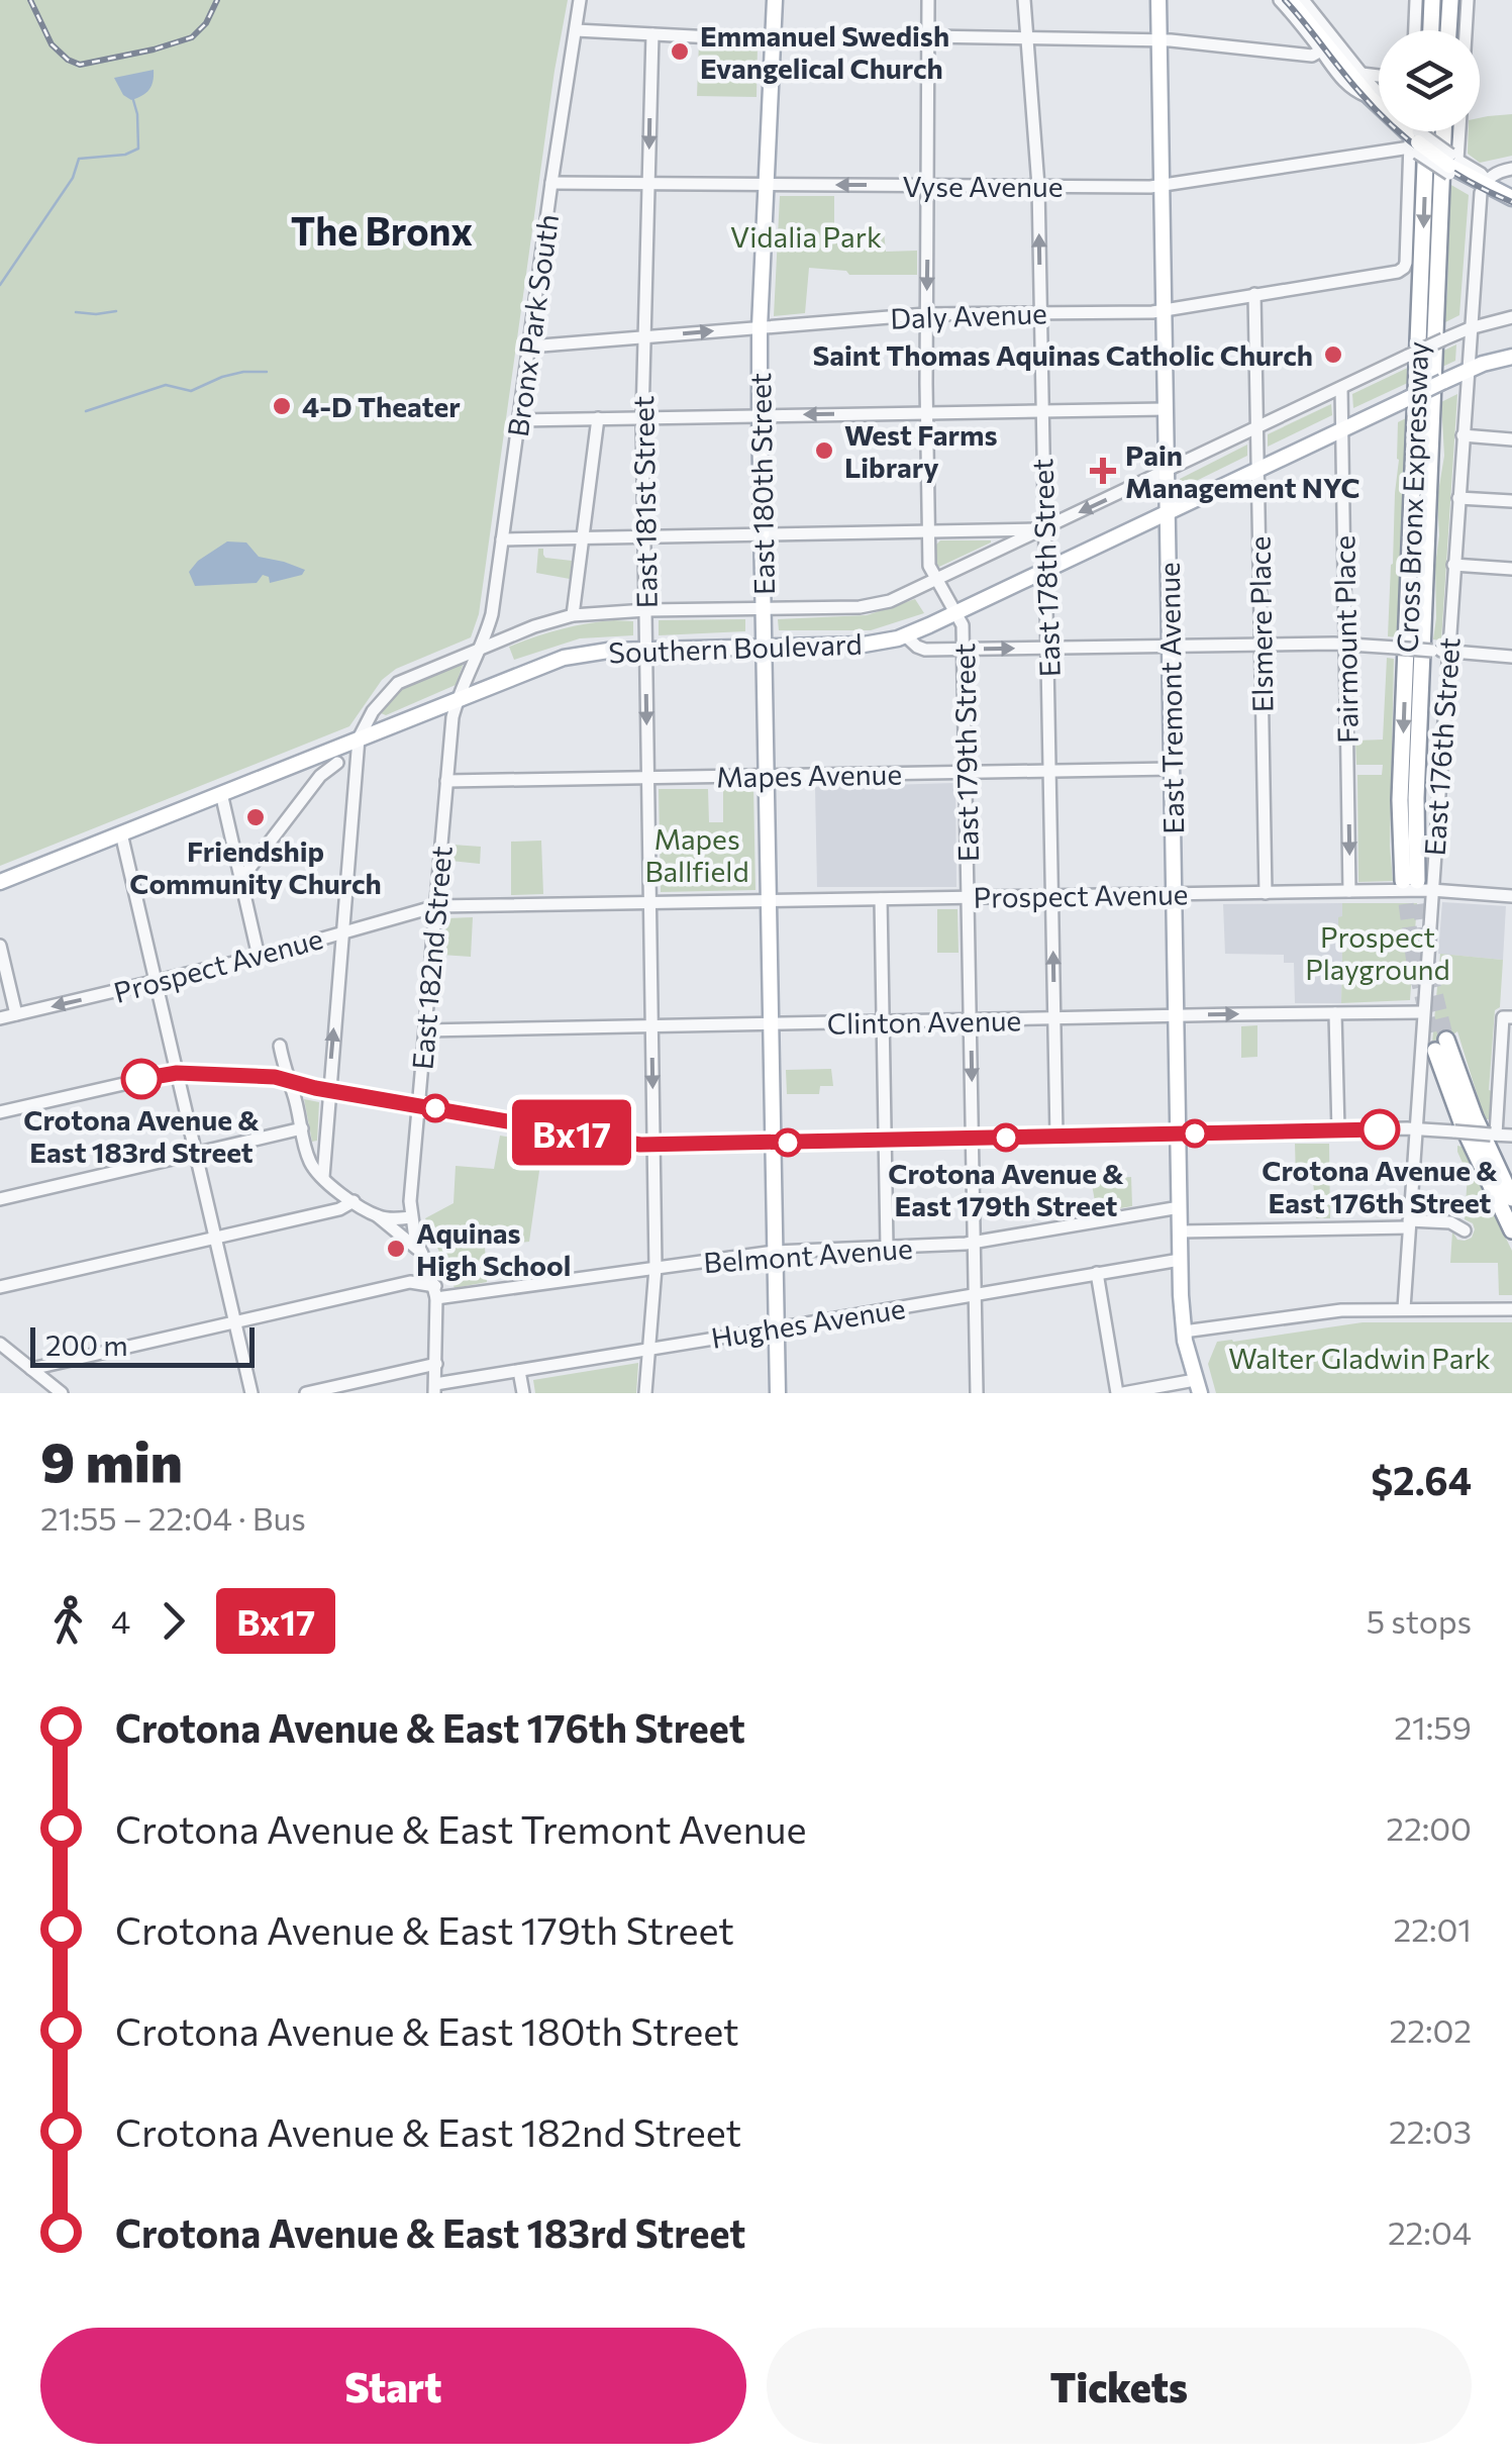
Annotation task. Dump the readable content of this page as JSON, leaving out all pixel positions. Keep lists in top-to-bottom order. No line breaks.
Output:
{"streets":{"highway":["Cross Bronx Expressway"],"main road":["East 180th Street","Southern Boulevard","East Tremont Avenue"],"street":["Vyse Avenue","Daly Avenue","Bronx Park South","East 181st Street","East 178th Street","Elsmere Place","Fairmount Place","East 176th Street","East 179th Street","Mapes Avenue","Prospect Avenue","East 182nd Street","Clinton Avenue","Belmont Avenue","Hughes Avenue"]},"crossings":[["Vyse Avenue","Daly Avenue"],["Vyse Avenue","Bronx Park South"],["Vyse Avenue","East 180th Street"],["Vyse Avenue","East 181st Street"],["Vyse Avenue","East 178th Street"],["Vyse Avenue","East Tremont Avenue"],["Vyse Avenue","East 179th Street"],["Daly Avenue","Bronx Park South"],["Daly Avenue","East 180th Street"],["Daly Avenue","East 181st Street"],["Daly Avenue","East 178th Street"],["Daly Avenue","Elsmere Place"],["Daly Avenue","East Tremont Avenue"],["Daly Avenue","East 179th Street"],["Bronx Park South","Southern Boulevard"],["Bronx Park South","East 182nd Street"],["East 180th Street","Southern Boulevard"],["East 180th Street","Mapes Avenue"],["East 180th Street","Prospect Avenue"],["East 180th Street","Clinton Avenue"],["East 180th Street","Belmont Avenue"],["East 180th Street","Hughes Avenue"],["East 181st Street","Southern Boulevard"],["East 181st Street","Mapes Avenue"],["East 181st Street","Prospect Avenue"],["East 181st Street","Clinton Avenue"],["East 181st Street","Belmont Avenue"],["East 181st Street","Hughes Avenue"],["East 178th Street","Southern Boulevard"],["East 178th Street","Mapes Avenue"],["East 178th Street","Prospect Avenue"],["East 178th Street","Clinton Avenue"],["Elsmere Place","Southern Boulevard"],["Elsmere Place","Prospect Avenue"],["Fairmount Place","Southern Boulevard"],["Fairmount Place","Prospect Avenue"],["Southern Boulevard","East Tremont Avenue"],["Southern Boulevard","East 176th Street"],["Southern Boulevard","East 179th Street"],["Southern Boulevard","East 182nd Street"],["East Tremont Avenue","Mapes Avenue"],["East Tremont Avenue","Prospect Avenue"],["East Tremont Avenue","Clinton Avenue"],["East Tremont Avenue","Belmont Avenue"],["East Tremont Avenue","Hughes Avenue"],["East 176th Street","Prospect Avenue"],["East 176th Street","Clinton Avenue"],["East 179th Street","Mapes Avenue"],["East 179th Street","Prospect Avenue"],["East 179th Street","Clinton Avenue"],["East 179th Street","Belmont Avenue"],["East 179th Street","Hughes Avenue"],["Mapes Avenue","East 182nd Street"],["Prospect Avenue","East 182nd Street"],["East 182nd Street","Clinton Avenue"],["East 182nd Street","Belmont Avenue"],["East 182nd Street","Hughes Avenue"]],"one_way":["Fairmount Place"],"districts":["The Bronx"],"parks":["Vidalia Park","Mapes Ballfield","Prospect Playground","Walter Gladwin Park"],"places":{"other":["Emmanuel Swedish Evangelical Church","Saint Thomas Aquinas Catholic Church","4-D Theater","West Farms Library","Friendship Community Church","Crotona Avenue & East 183rd Street","Crotona Avenue & East 176th Street","Crotona Avenue & East 179th Street","Aquinas High School"],"health":["Pain Management NYC"]},"lines":["bus line Bx17"],"scale_bar":"200 m","page":{"on_map":"Bx17","scale":"200 m","heading":["9 min","21:55 – 22:04 · Bus","$2.64"],"legs":["4","Bx17","5 stops"],"list":[{"name":"Crotona Avenue & East 176th Street","value":"21:59"},{"name":"Crotona Avenue & East Tremont Avenue","value":"22:00"},{"name":"Crotona Avenue & East 179th Street","value":"22:01"},{"name":"Crotona Avenue & East 180th Street","value":"22:02"},{"name":"Crotona Avenue & East 182nd Street","value":"22:03"},{"name":"Crotona Avenue & East 183rd Street","value":"22:04"}],"buttons":["Start","Tickets"]}}
